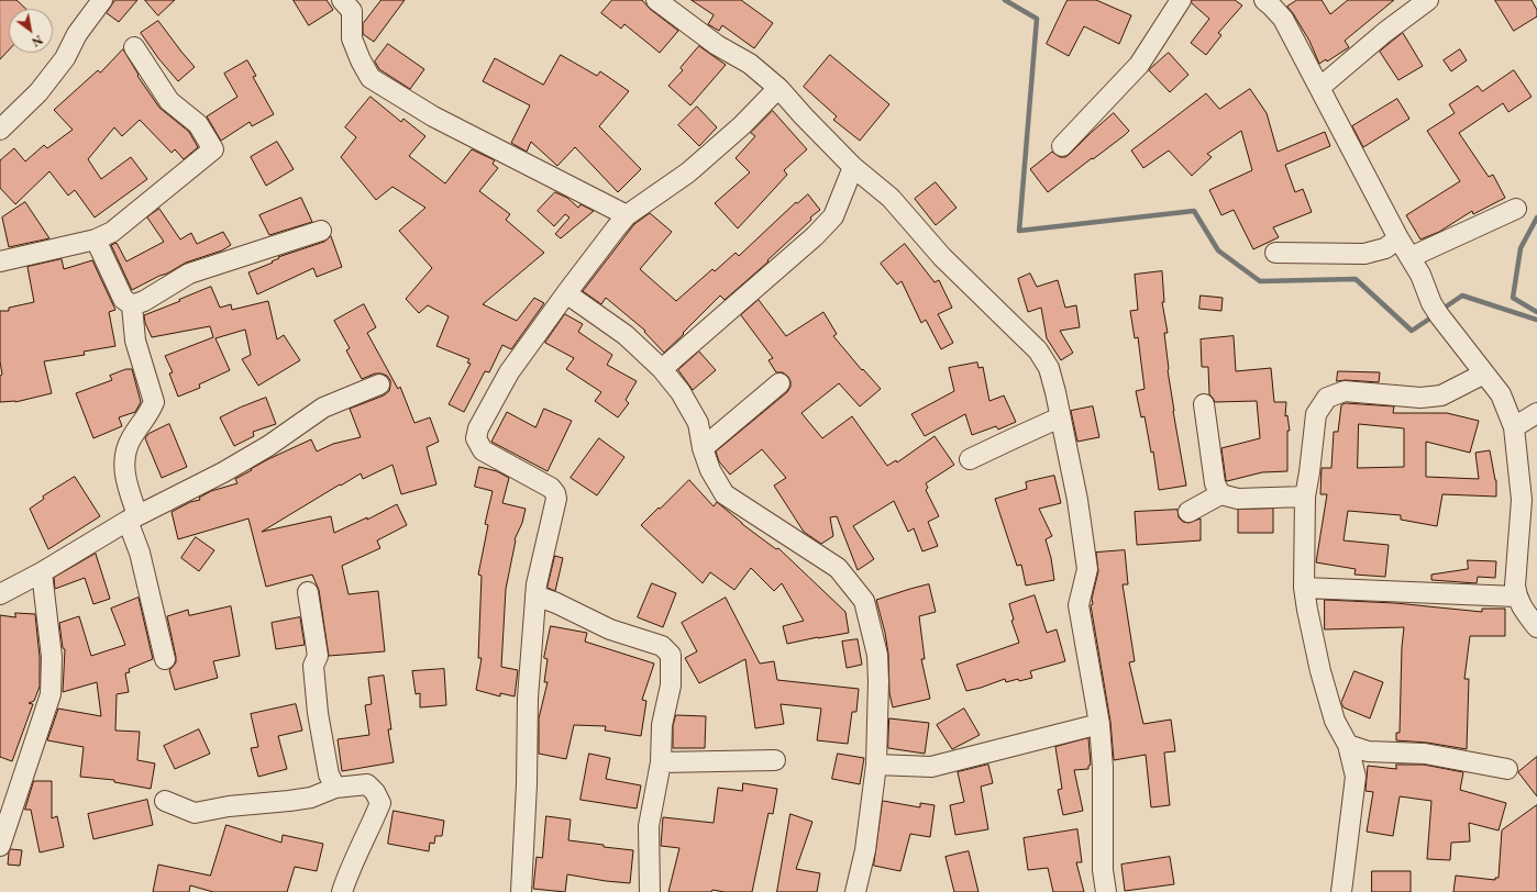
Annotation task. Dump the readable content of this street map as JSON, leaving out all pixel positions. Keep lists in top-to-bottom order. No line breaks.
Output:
{"north":"bottom right"}
